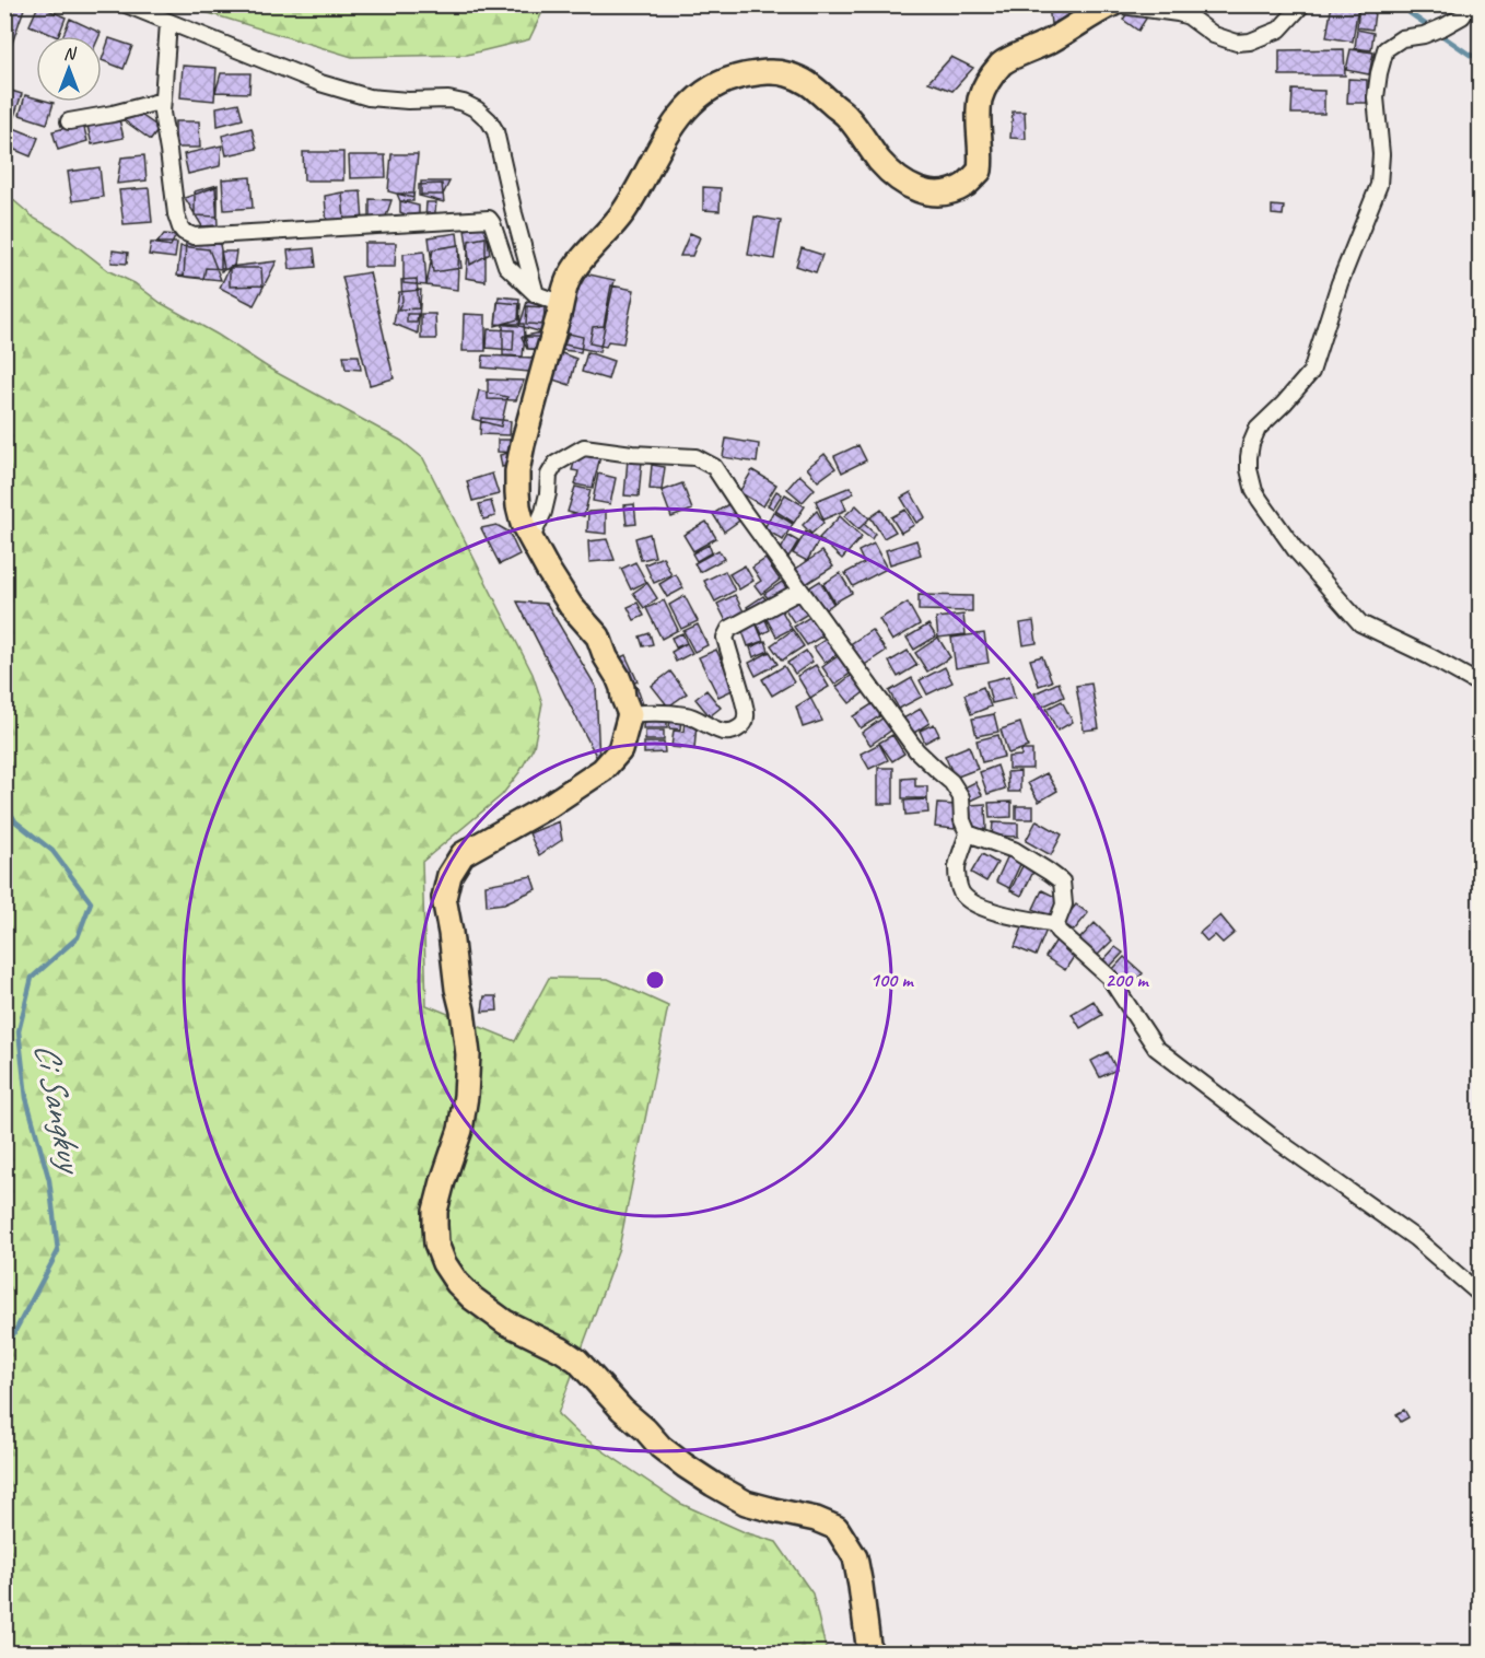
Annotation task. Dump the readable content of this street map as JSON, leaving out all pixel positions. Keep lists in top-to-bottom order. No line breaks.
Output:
{"water":["Ci Sangkuy"],"north":"top","rings":["100 m","200 m"]}
